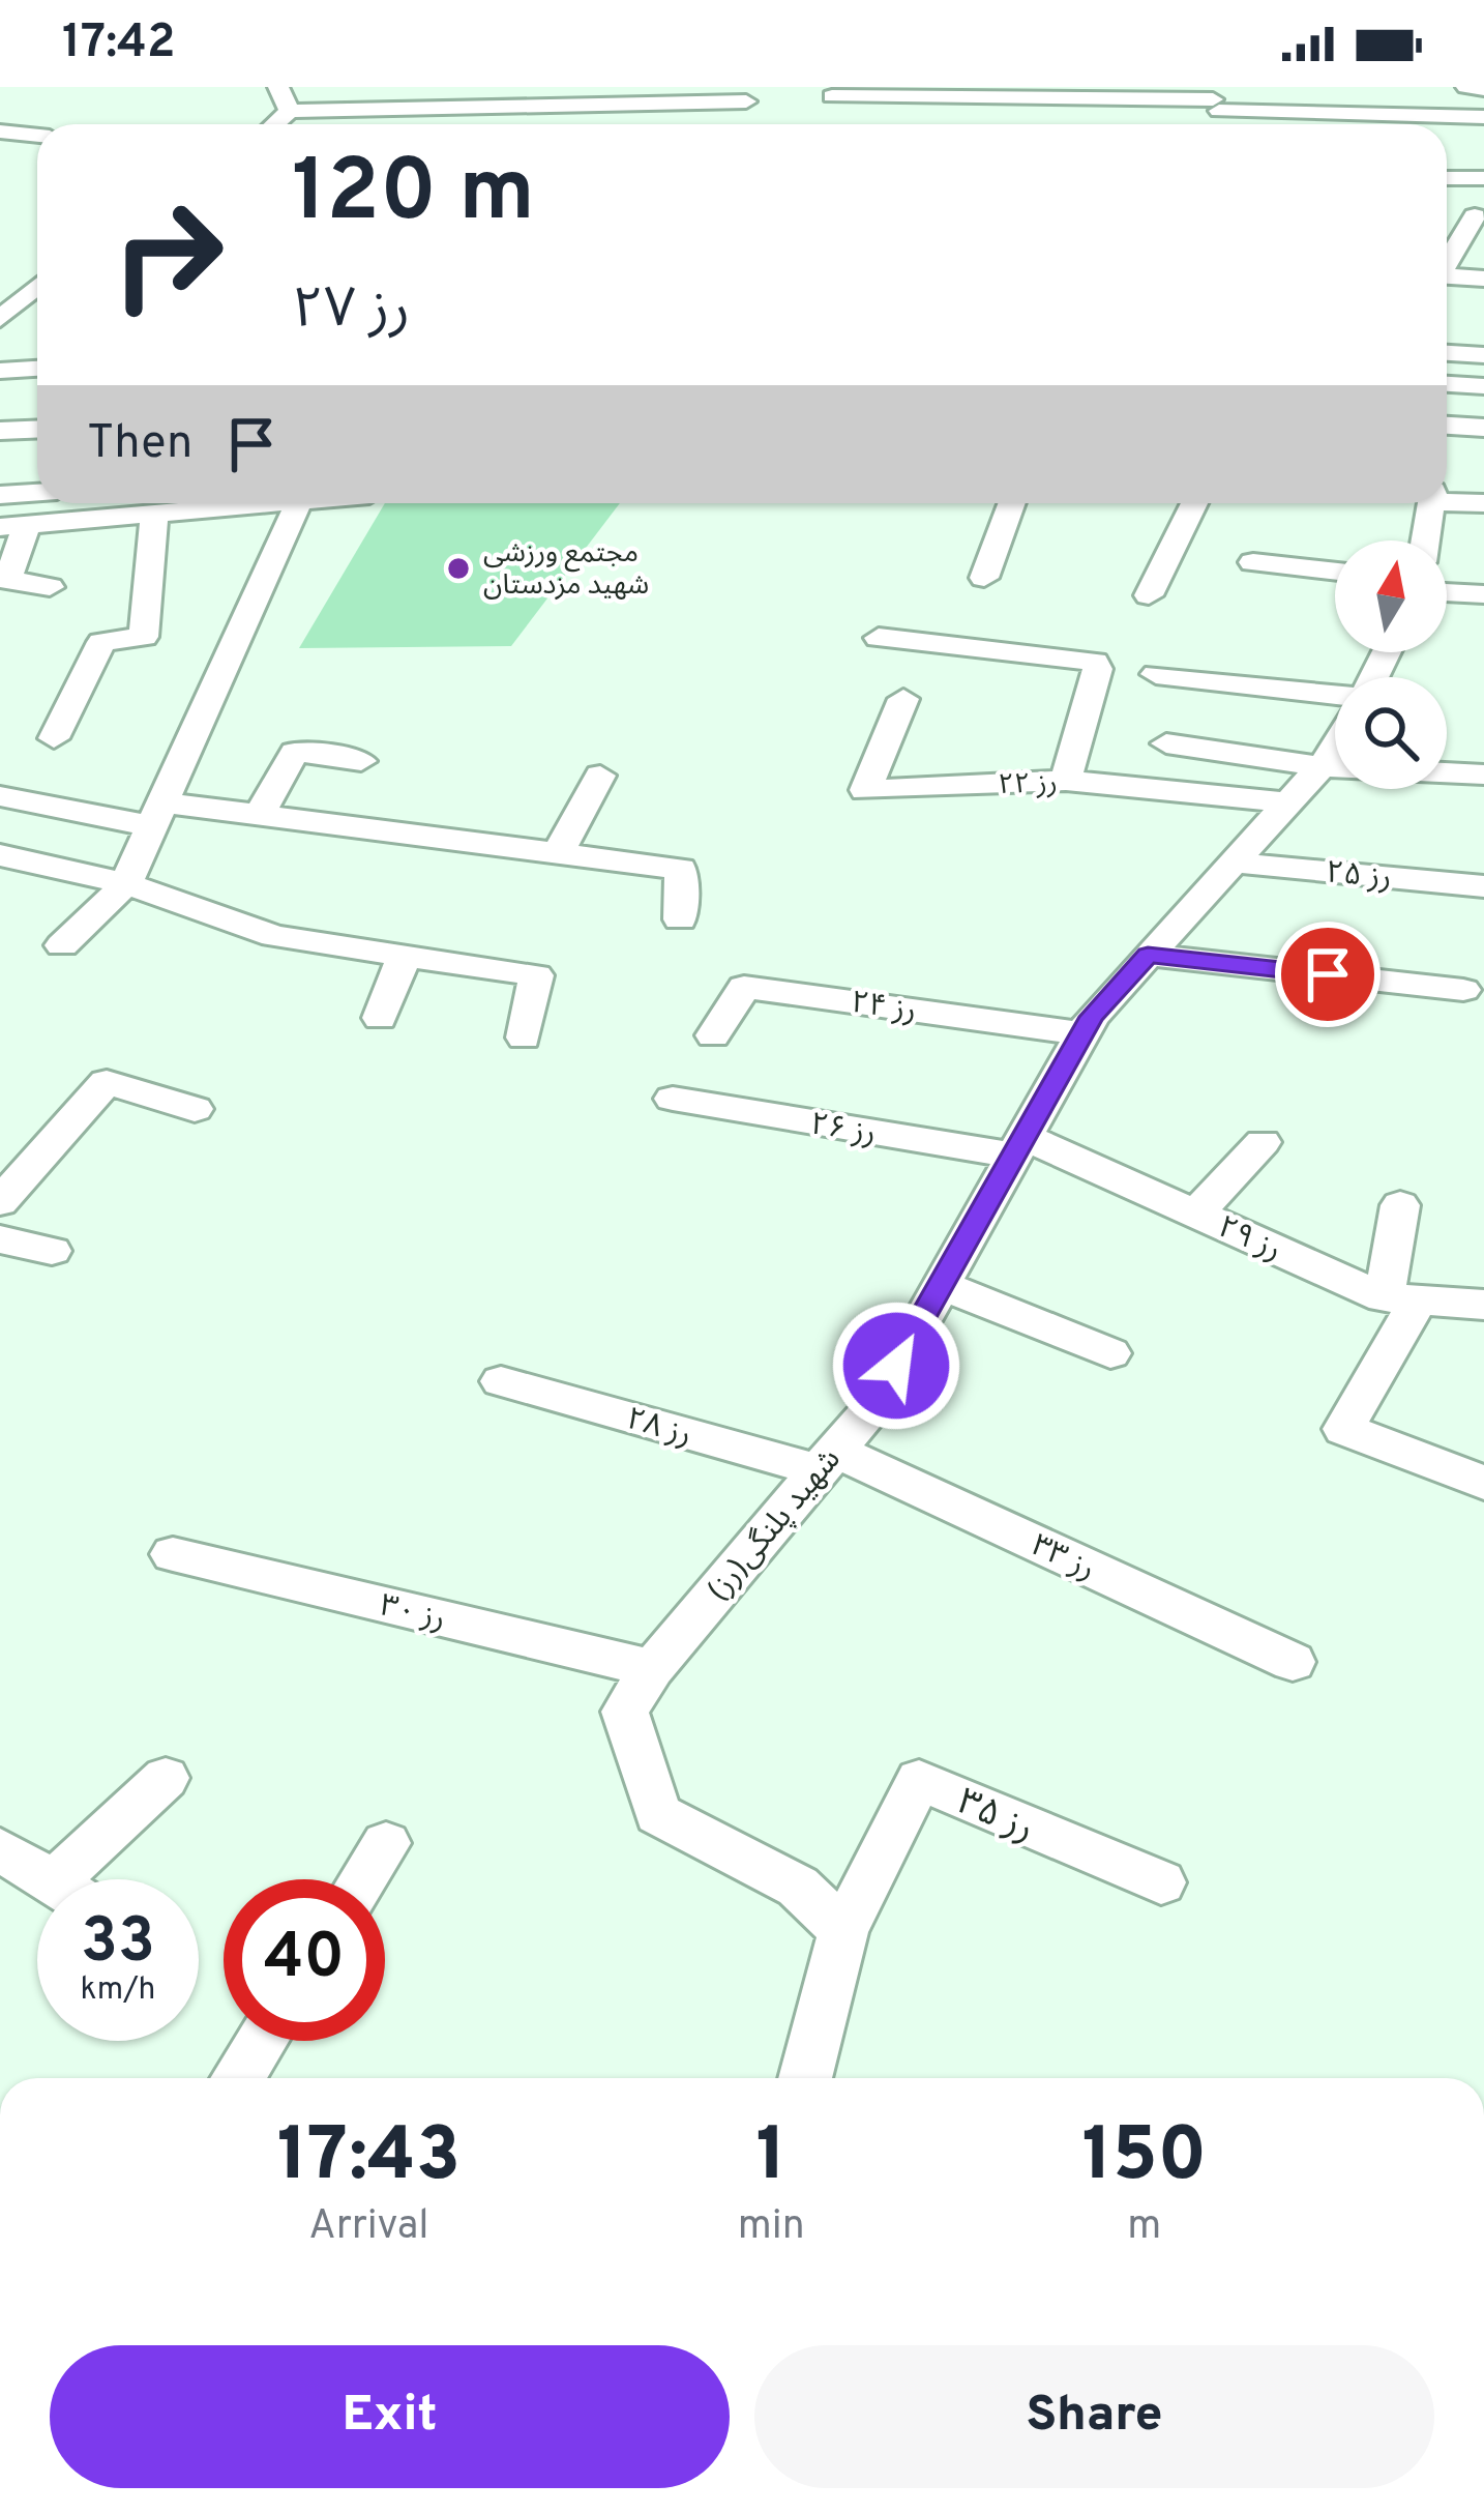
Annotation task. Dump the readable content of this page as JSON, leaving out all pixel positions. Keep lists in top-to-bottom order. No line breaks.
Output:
{"streets":{"street":["رز ۲۲","رز ۲۵","رز ۲۴","رز ۲۶","رز ۲۹","رز ۲۸","شهید پلنگی(رز)","رز ۳۳","رز ۳۰","رز ۳۵"]},"crossings":[["رز ۲۲","شهید پلنگی(رز)"],["رز ۲۵","شهید پلنگی(رز)"],["رز ۲۴","شهید پلنگی(رز)"],["رز ۲۶","رز ۲۹"],["رز ۲۶","شهید پلنگی(رز)"],["رز ۲۹","شهید پلنگی(رز)"],["رز ۲۸","شهید پلنگی(رز)"],["رز ۲۸","رز ۳۳"],["شهید پلنگی(رز)","رز ۳۳"],["شهید پلنگی(رز)","رز ۳۰"],["شهید پلنگی(رز)","رز ۳۵"]],"places":["مجتمع ورزشی شهید مزدستان"],"north":"top","page":{"status":"17:42","turn":["120 m","رز ۲۷"],"then":"Then","speed":"33 km/h","limit":"40","eta":["17:43","Arrival","1","min","150","m"],"buttons":["Exit","Share"]}}
